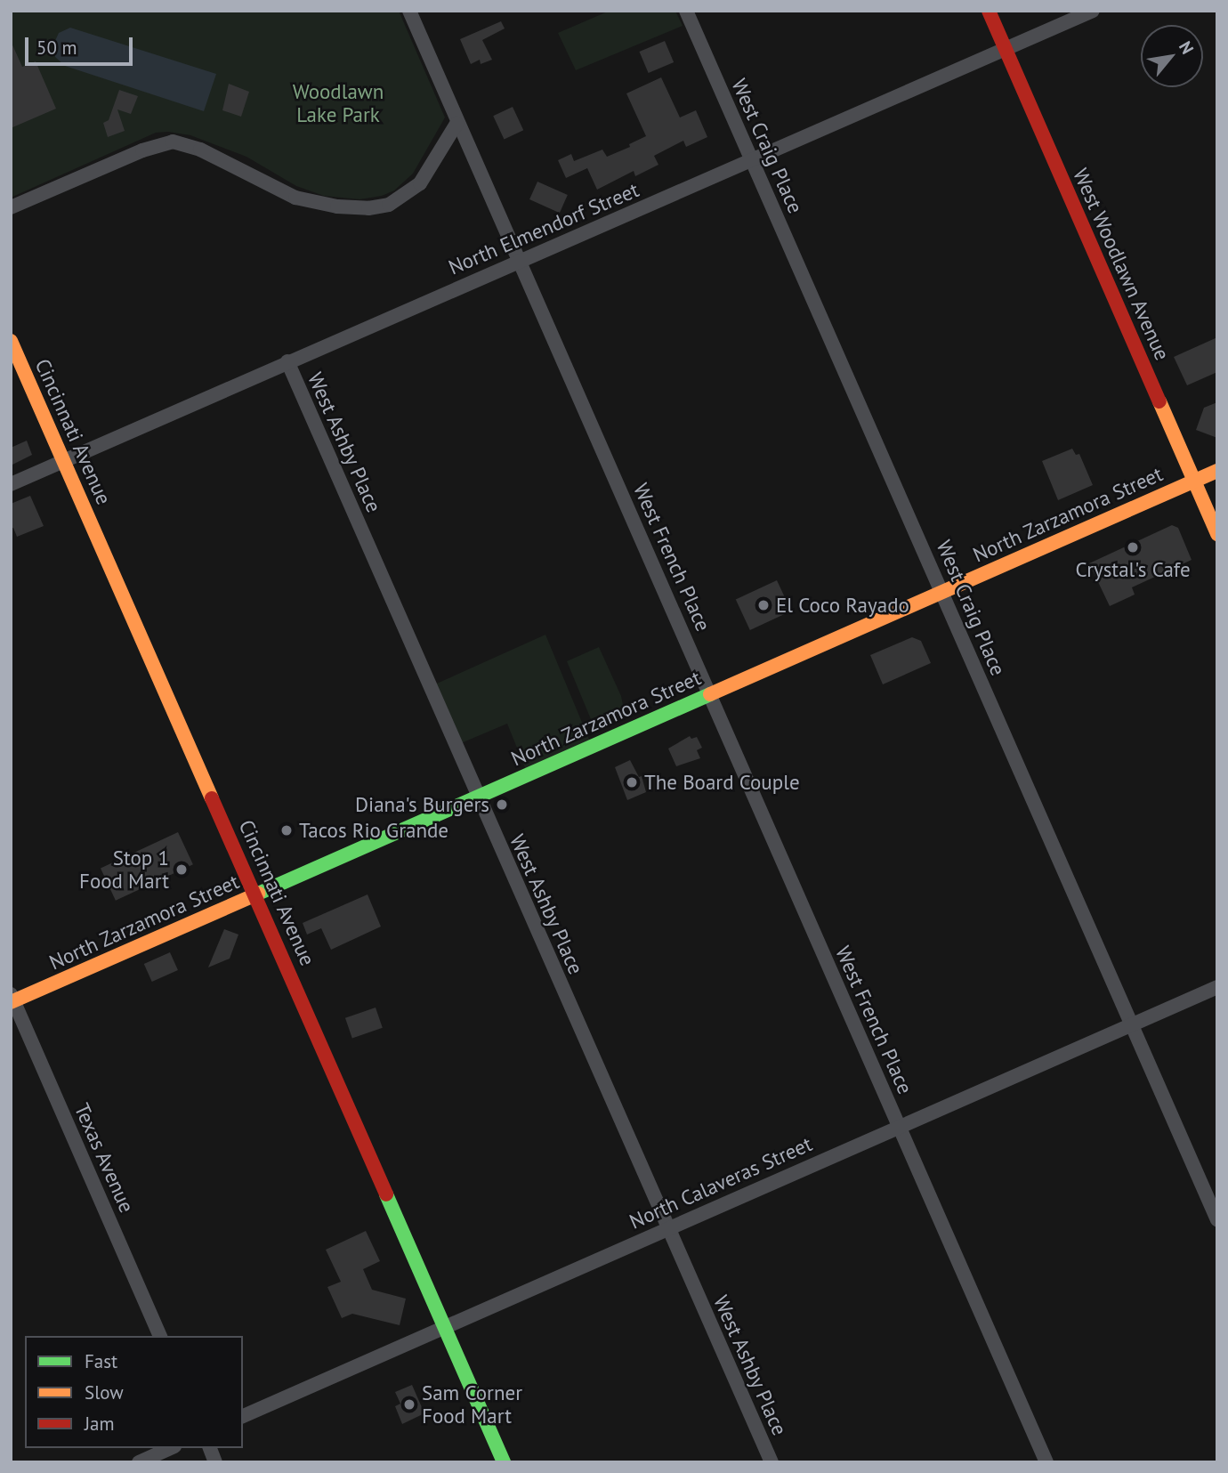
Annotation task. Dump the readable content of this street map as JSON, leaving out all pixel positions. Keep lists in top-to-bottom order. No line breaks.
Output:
{"streets":{"street":["West Craig Place","North Elmendorf Street","West Woodlawn Avenue","Cincinnati Avenue","West Ashby Place","North Zarzamora Street","West French Place","Texas Avenue","North Calaveras Street"]},"crossings":[["West Craig Place","North Elmendorf Street"],["West Craig Place","North Zarzamora Street"],["West Craig Place","North Calaveras Street"],["North Elmendorf Street","West Woodlawn Avenue"],["North Elmendorf Street","Cincinnati Avenue"],["North Elmendorf Street","West Ashby Place"],["North Elmendorf Street","West French Place"],["West Woodlawn Avenue","North Zarzamora Street"],["Cincinnati Avenue","North Zarzamora Street"],["Cincinnati Avenue","North Calaveras Street"],["West Ashby Place","North Zarzamora Street"],["West Ashby Place","North Calaveras Street"],["North Zarzamora Street","West French Place"],["North Zarzamora Street","Texas Avenue"],["West French Place","North Calaveras Street"]],"parks":["Woodlawn Lake Park"],"places":["Crystal's Cafe","El Coco Rayado","The Board Couple","Diana's Burgers","Tacos Rio Grande","Stop 1 Food Mart","Sam Corner Food Mart"],"legend":["Fast","Slow","Jam"],"scale_bar":"50 m","north":"top right"}
